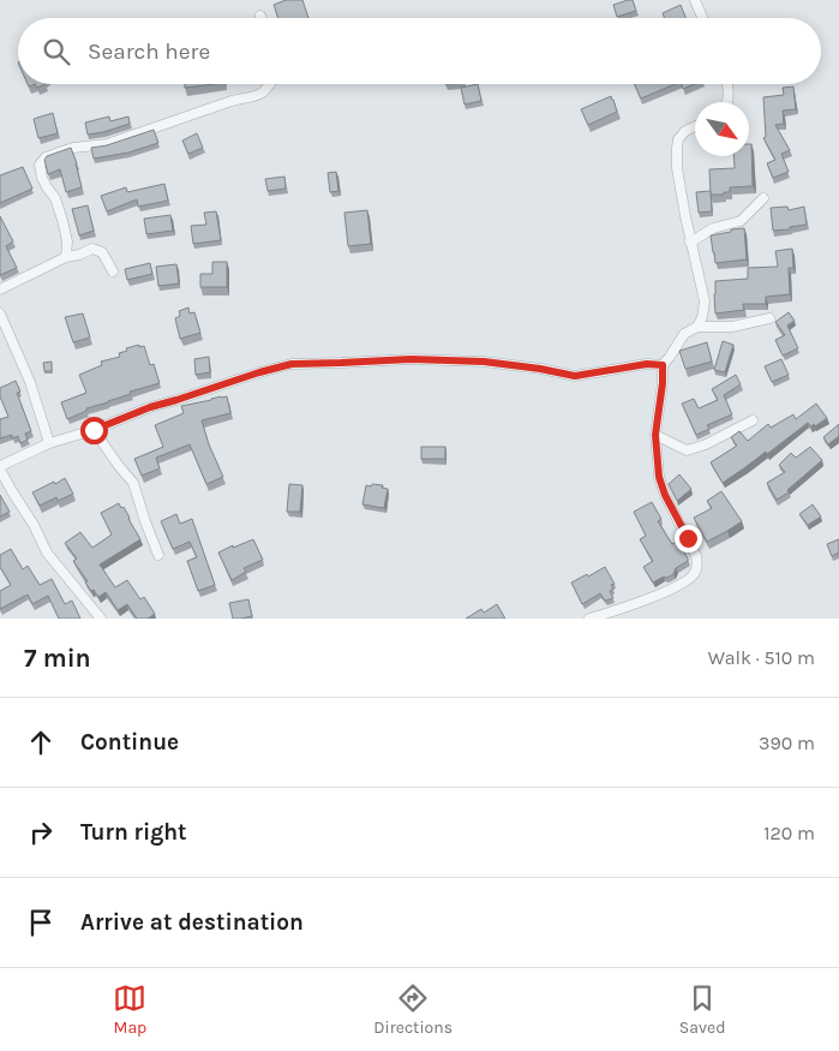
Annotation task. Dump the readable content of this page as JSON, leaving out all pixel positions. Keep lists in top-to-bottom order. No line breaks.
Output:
{"north":"bottom right","page":{"search":"Search here","heading":["7 min","Walk · 510 m"],"list":[["Continue","390 m"],["Turn right","120 m"],"Arrive at destination"],"nav":["Map","Directions","Saved"]}}
